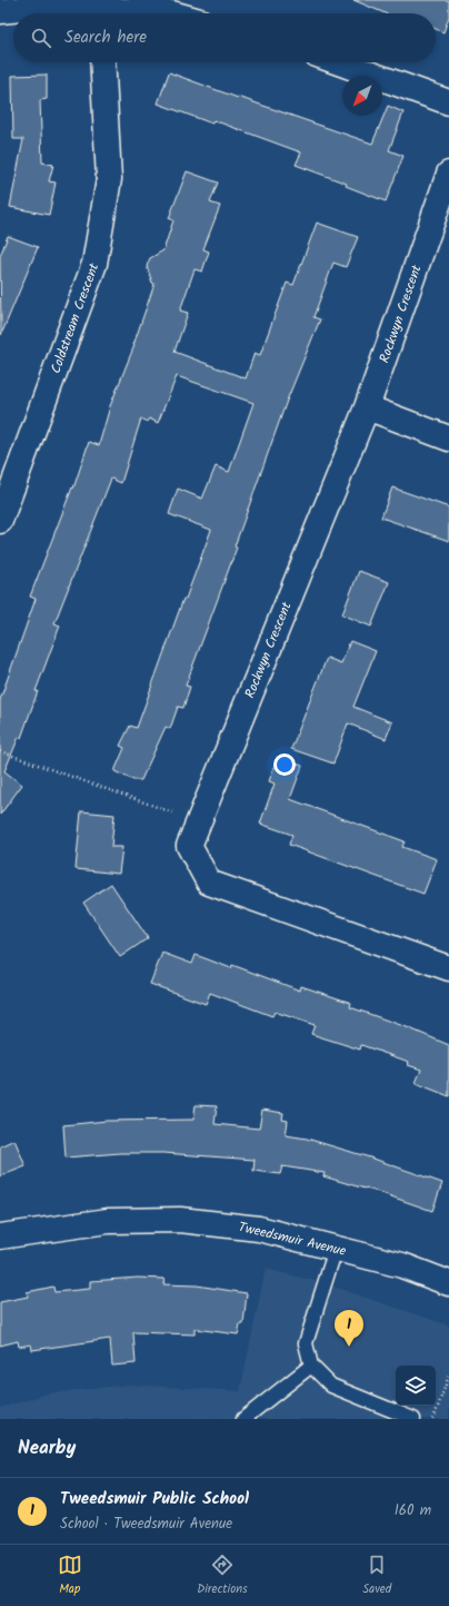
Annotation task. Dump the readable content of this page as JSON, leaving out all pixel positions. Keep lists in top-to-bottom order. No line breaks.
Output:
{"streets":{"street":["Rockwyn Crescent","Coldstream Crescent","Tweedsmuir Avenue"]},"north":"bottom left","page":{"search":"Search here","pins":"1","heading":"Nearby","list":[{"mark":"1","name":"Tweedsmuir Public School","note":"School · Tweedsmuir Avenue","value":"160 m"}],"nav":["Map","Directions","Saved"]}}
